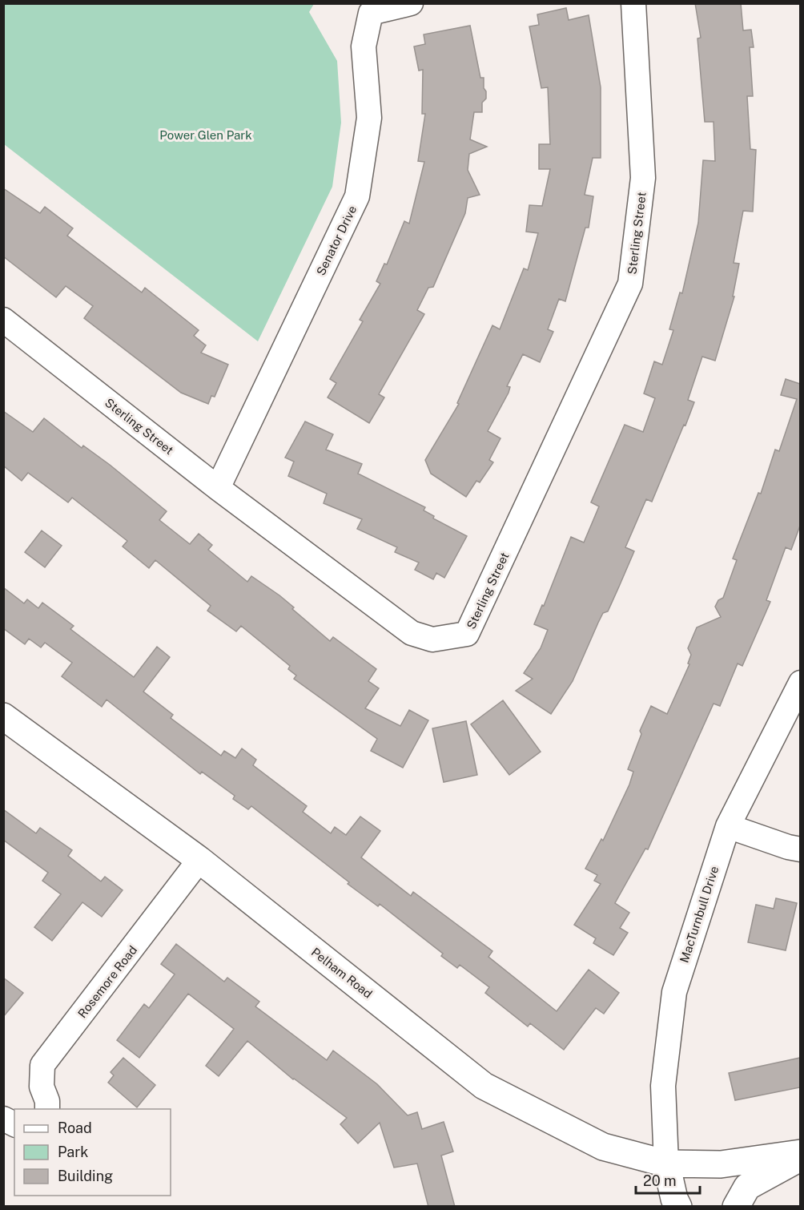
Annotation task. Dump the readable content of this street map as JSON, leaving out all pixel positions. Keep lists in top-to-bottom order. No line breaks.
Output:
{"streets":{"main road":["Pelham Road"],"street":["Sterling Street","Senator Drive","MacTurnbull Drive","Rosemore Road"]},"crossings":[["Sterling Street","Senator Drive"],["MacTurnbull Drive","Pelham Road"],["Pelham Road","Rosemore Road"]],"parks":["Power Glen Park"],"legend":["Road","Park","Building"],"scale_bar":"20 m"}
